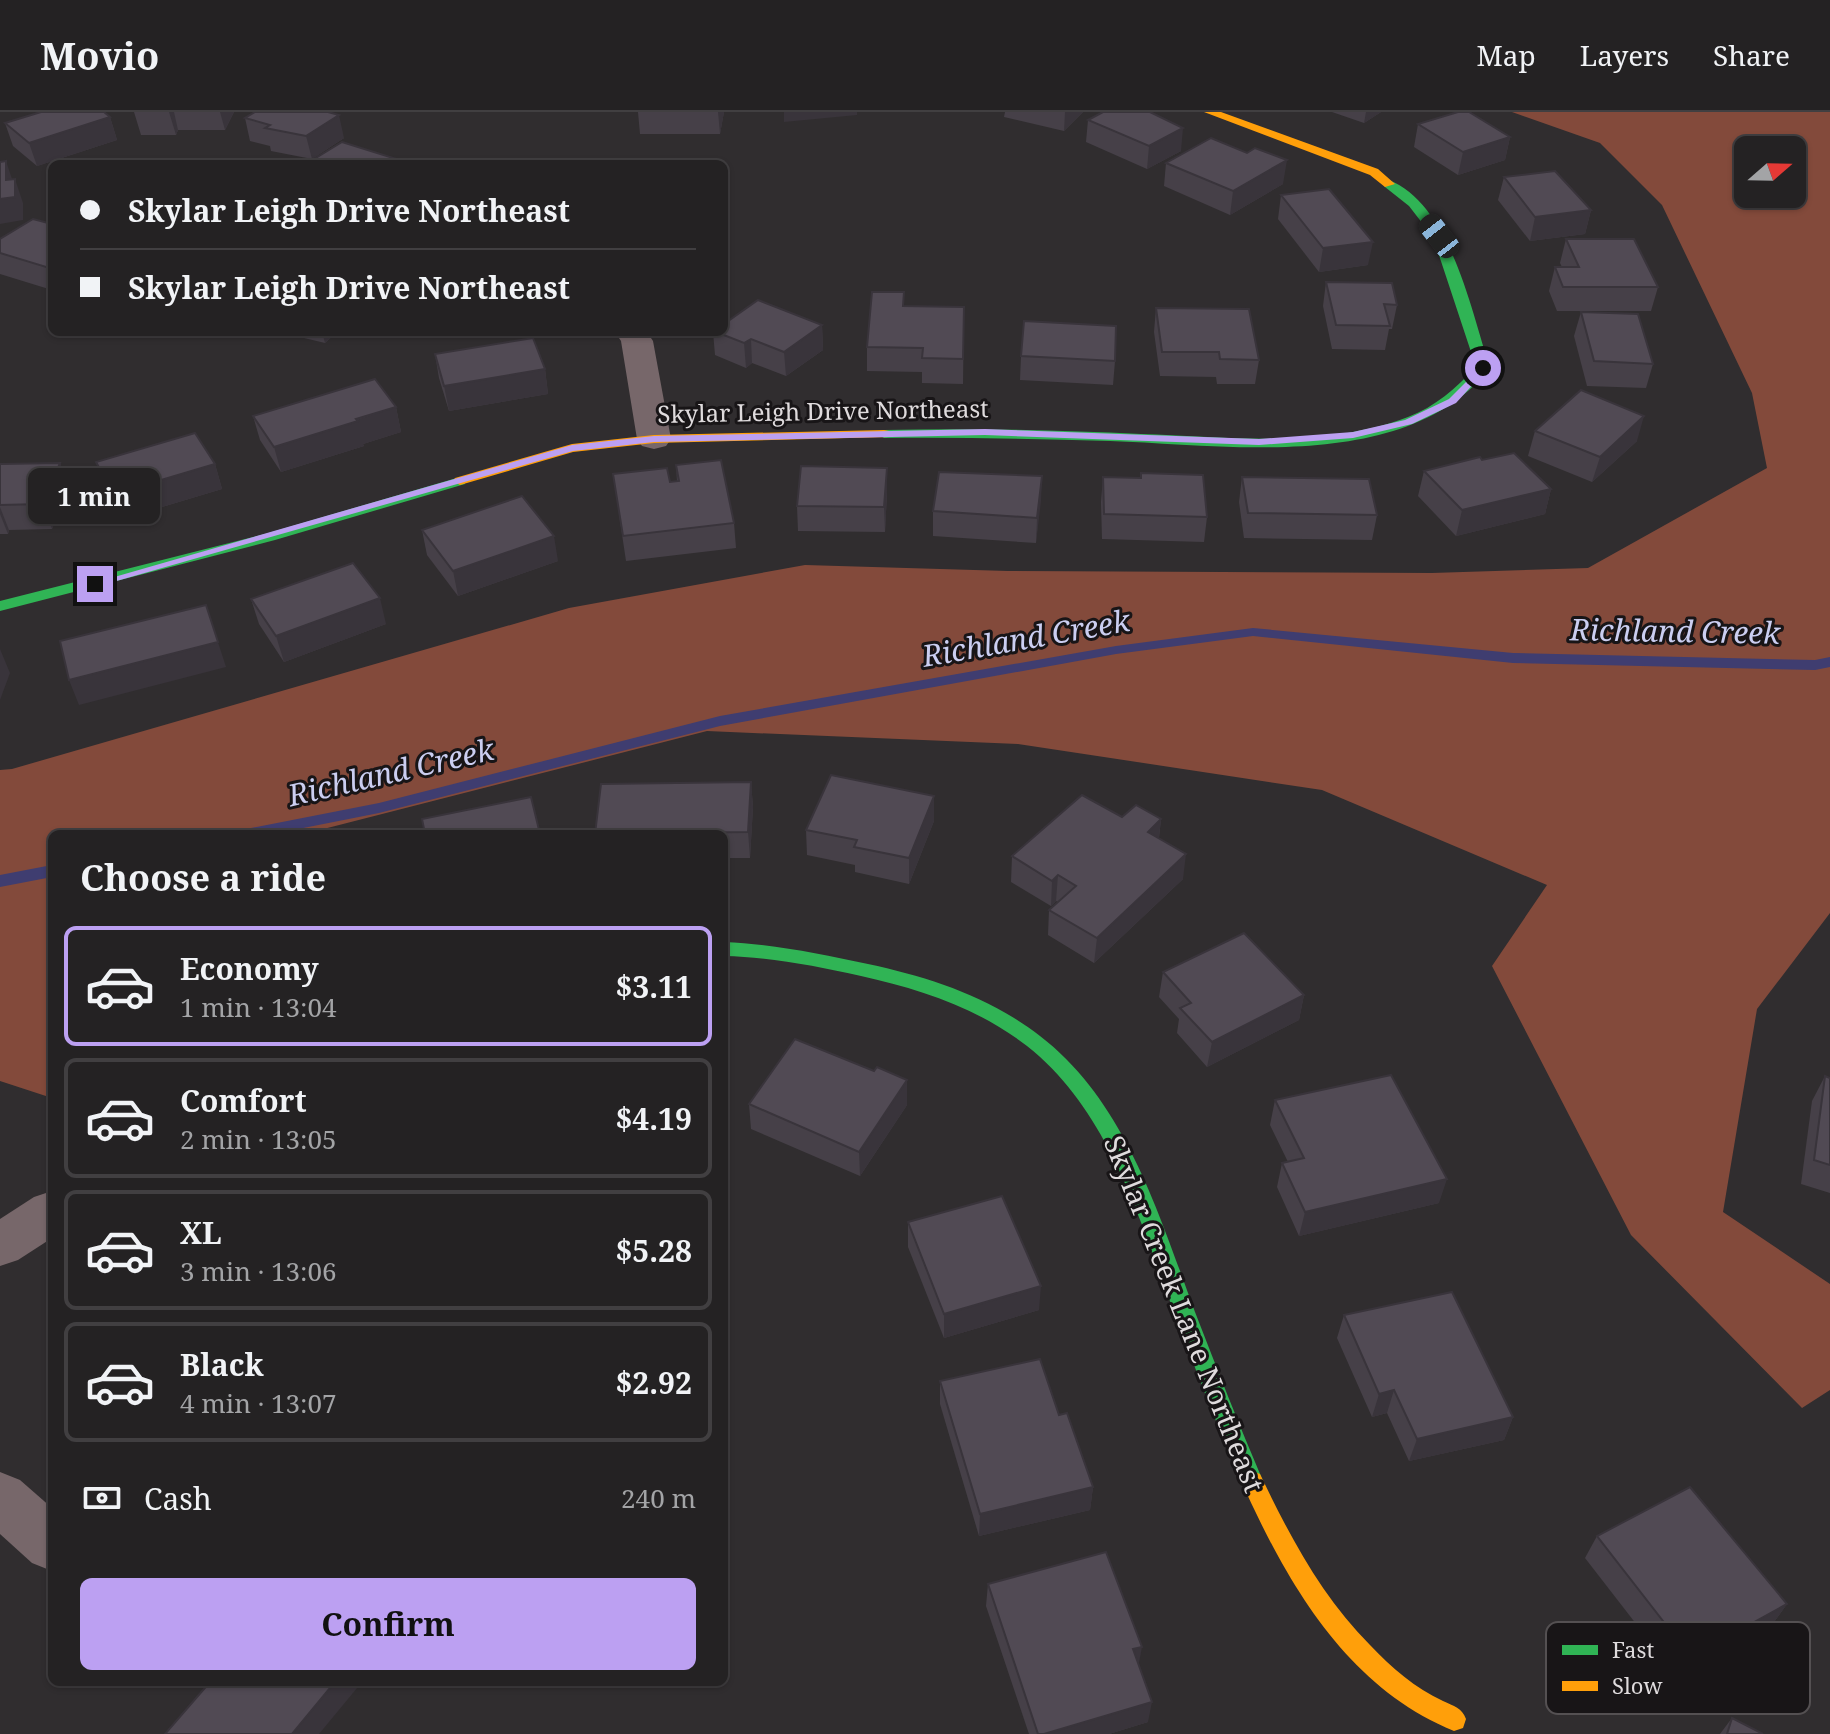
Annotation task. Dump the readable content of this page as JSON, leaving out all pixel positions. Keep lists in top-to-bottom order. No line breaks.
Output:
{"streets":{"street":["Skylar Leigh Drive Northeast","Skylar Creek Lane Northeast"]},"water":["Richland Creek"],"legend":["Fast","Slow"],"north":"right","page":{"header":"Movio","nav":["Map","Layers","Share"],"banner":["Skylar Leigh Drive Northeast","Skylar Leigh Drive Northeast"],"bubble":"1 min","heading":"Choose a ride","list":[{"name":"Economy","note":"1 min · 13:04","value":"$3.11"},{"name":"Comfort","note":"2 min · 13:05","value":"$4.19"},{"name":"XL","note":"3 min · 13:06","value":"$5.28"},{"name":"Black","note":"4 min · 13:07","value":"$2.92"}],"pay":["Cash","240 m"],"buttons":"Confirm"}}
